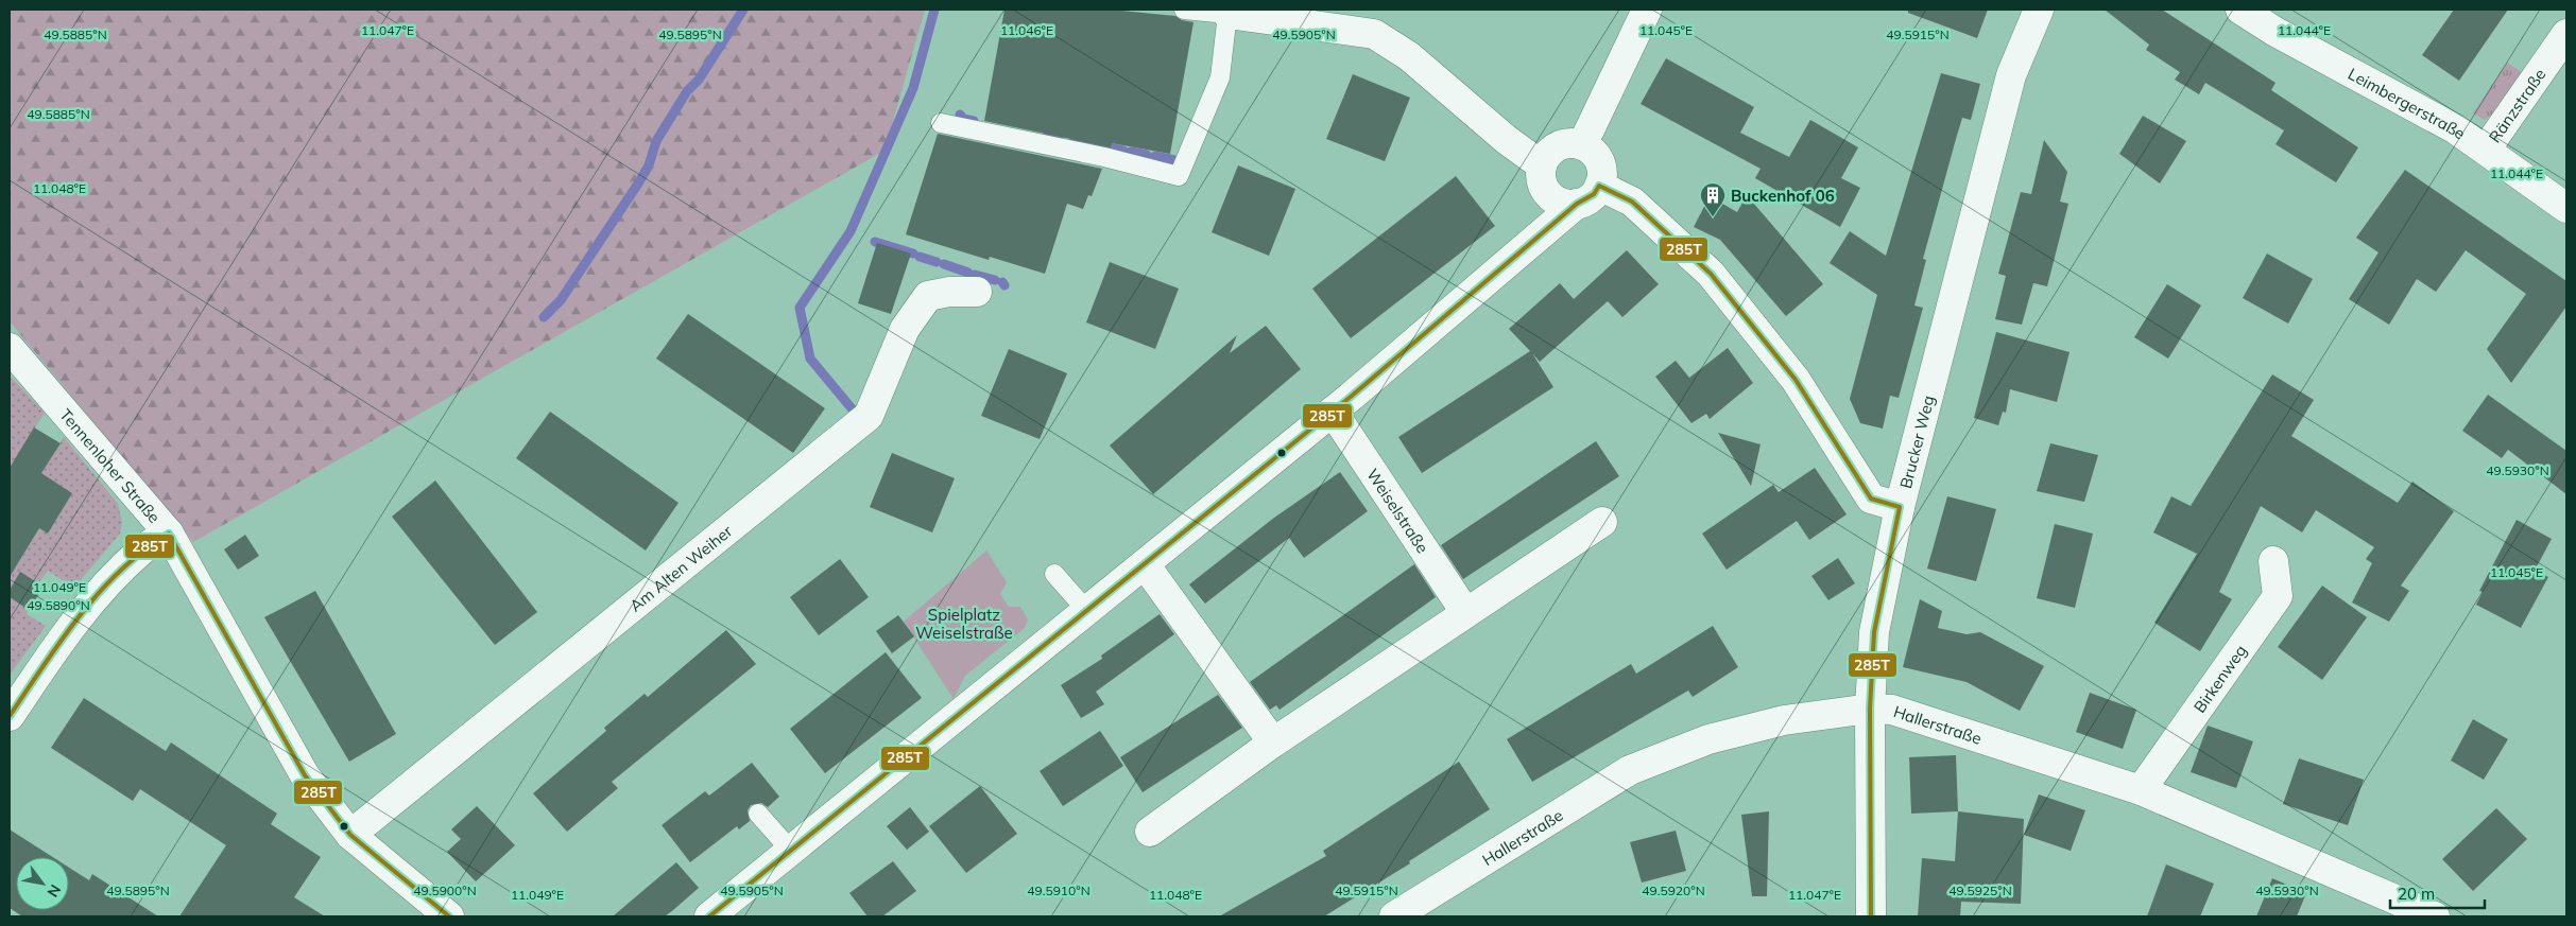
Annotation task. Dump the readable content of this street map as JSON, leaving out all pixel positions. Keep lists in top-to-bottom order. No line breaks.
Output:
{"streets":{"street":["Leimbergerstraße","Ränzstraße","Brucker Weg","Tennenloher Straße","Weiselstraße","Am Alten Weiher","Birkenweg","Hallerstraße"]},"crossings":[["Leimbergerstraße","Ränzstraße"],["Brucker Weg","Hallerstraße"],["Tennenloher Straße","Am Alten Weiher"],["Birkenweg","Hallerstraße"]],"parks":["Spielplatz Weiselstraße"],"places":{"building":["Buckenhof 06"]},"lines":["transit line 285T"],"scale_bar":"20 m","north":"bottom right","coordinates":["11.047°E","11.046°E","11.045°E","11.044°E","49.5885°N","49.5895°N","49.5905°N","49.5915°N","11.048°E","49.5930°N","11.049°E","49.5890°N","49.5900°N","49.5910°N","49.5920°N","49.5925°N"]}
